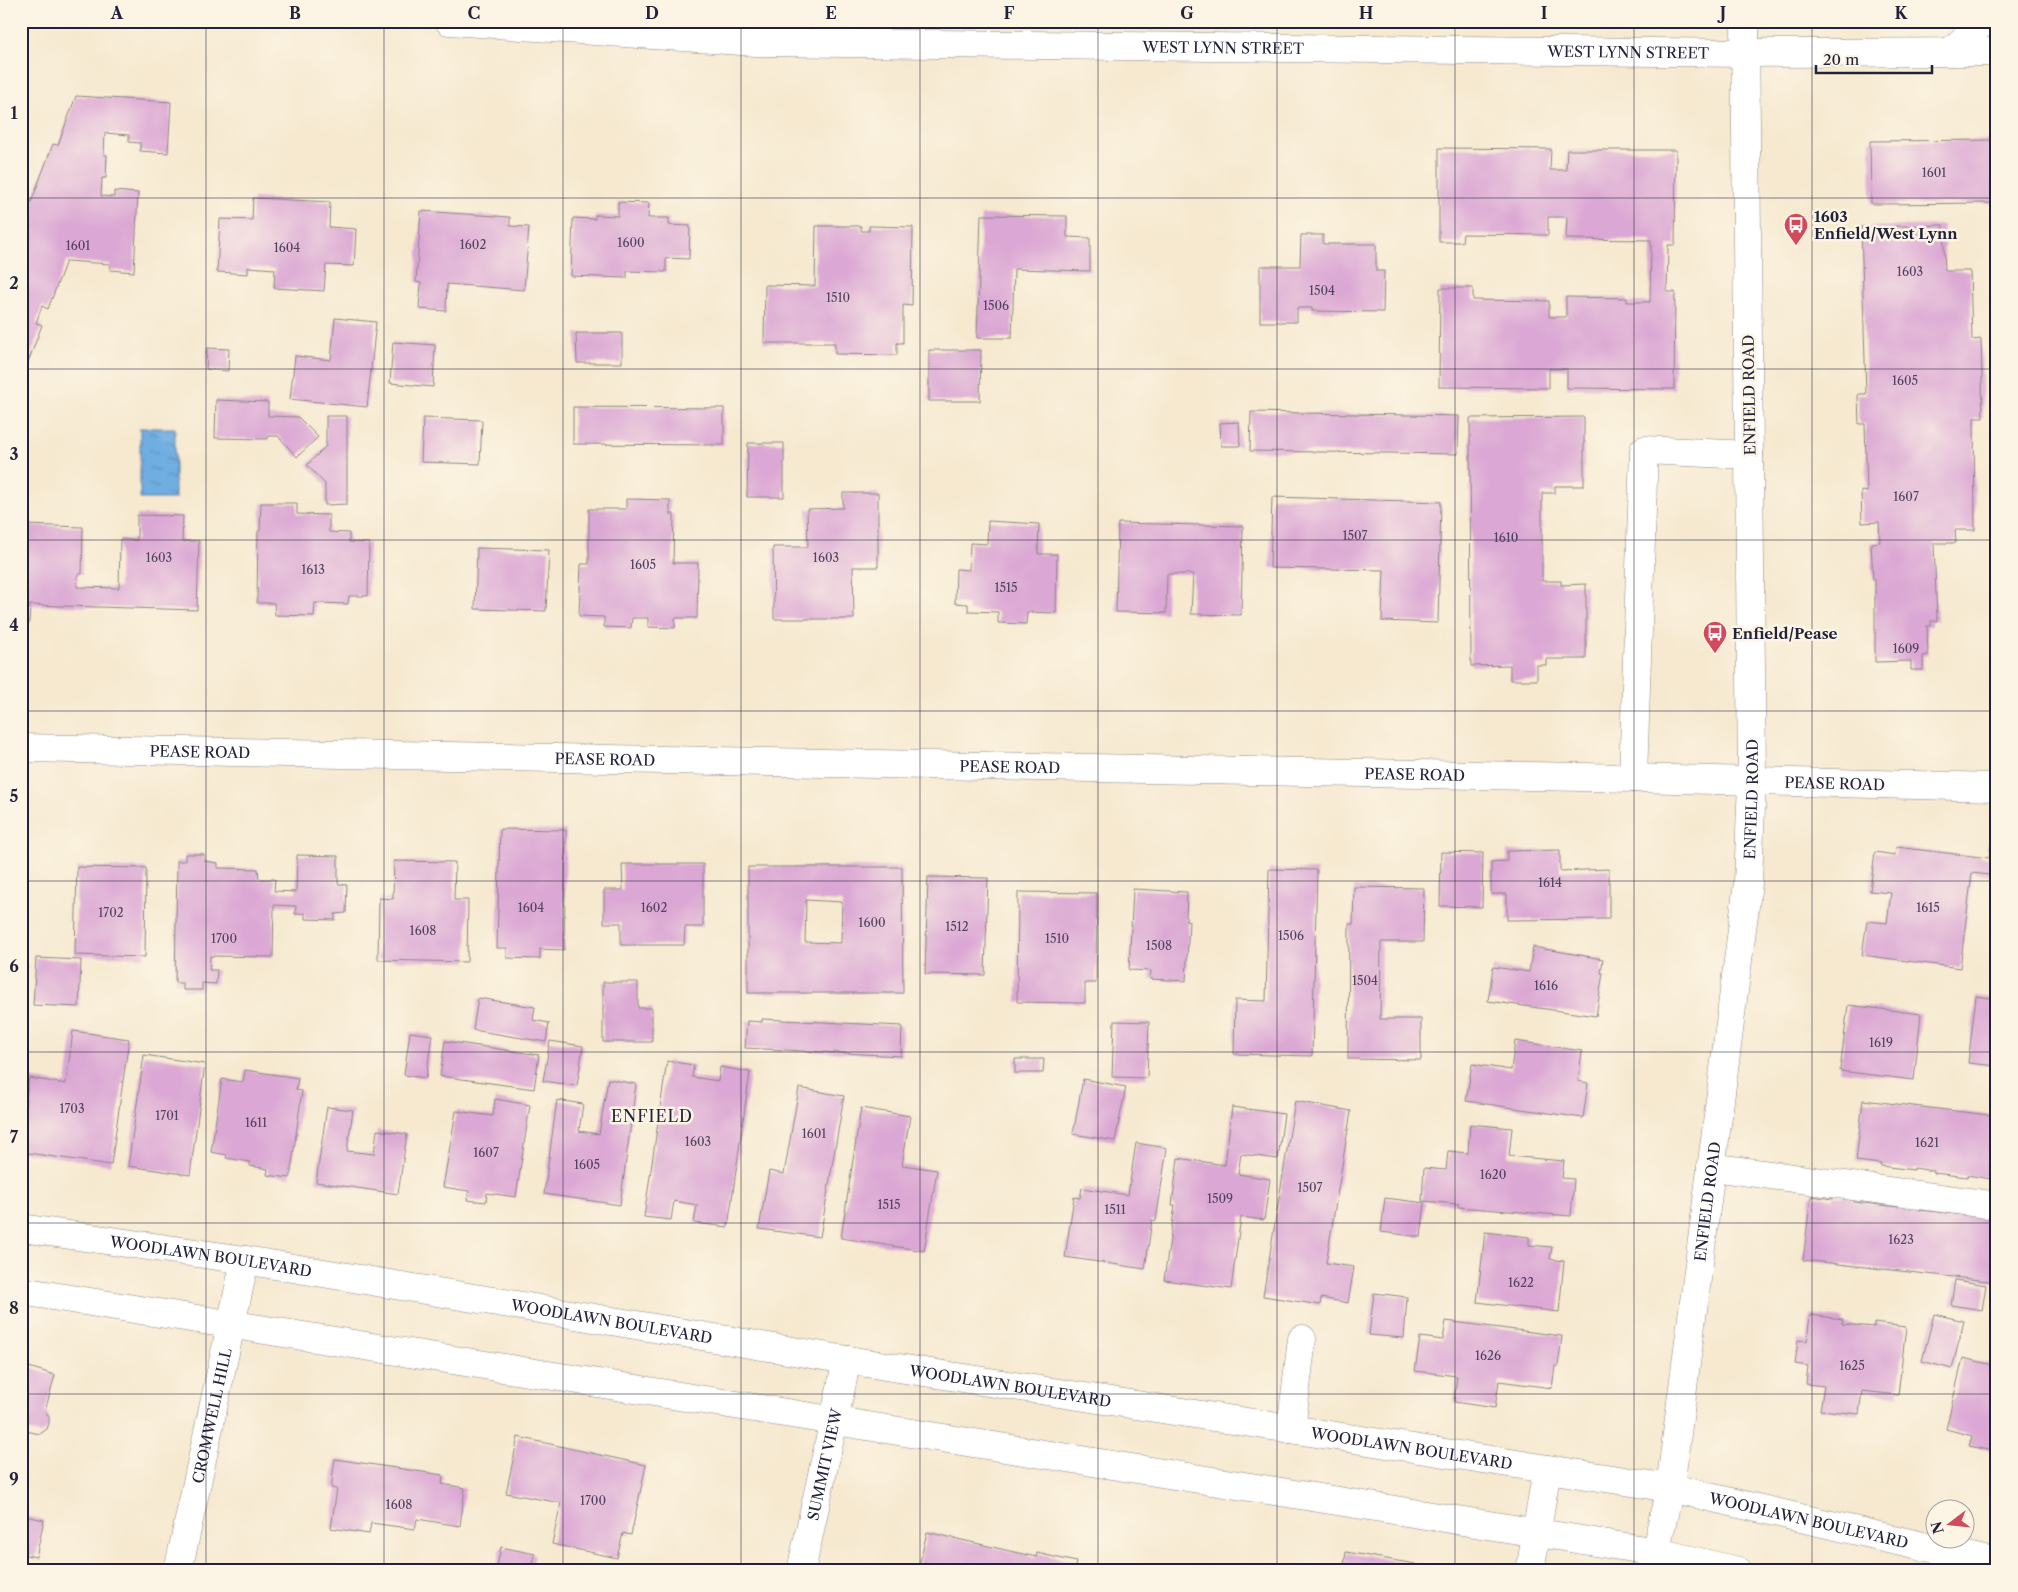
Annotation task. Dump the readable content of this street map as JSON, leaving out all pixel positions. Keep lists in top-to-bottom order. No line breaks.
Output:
{"streets":{"street":["WEST LYNN STREET","ENFIELD ROAD","PEASE ROAD","WOODLAWN BOULEVARD","CROMWELL HILL","SUMMIT VIEW"]},"crossings":[["WEST LYNN STREET","ENFIELD ROAD"],["ENFIELD ROAD","PEASE ROAD"],["ENFIELD ROAD","WOODLAWN BOULEVARD"],["WOODLAWN BOULEVARD","CROMWELL HILL"],["WOODLAWN BOULEVARD","SUMMIT VIEW"]],"districts":["ENFIELD"],"places":{"bus stop":["1603 Enfield/West Lynn","Enfield/Pease"]},"house_numbers":["1601","1600","1602","1601","1604","1603","1504","1510","1506","1605","1607","1507","1610","1603","1603","1605","1613","1515","1609","1614","1604","1602","1615","1702","1600","1512","1608","1506","1700","1510","1508","1504","1616","1619","1703","1701","1611","1601","1603","1621","1607","1605","1620","1507","1509","1515","1511","1623","1622","1626","1625","1700","1608"],"scale_bar":"20 m","north":"left","grid":{"columns":["A","B","C","D","E","F","G","H","I","J","K"],"rows":["1","2","3","4","5","6","7","8","9"]}}
